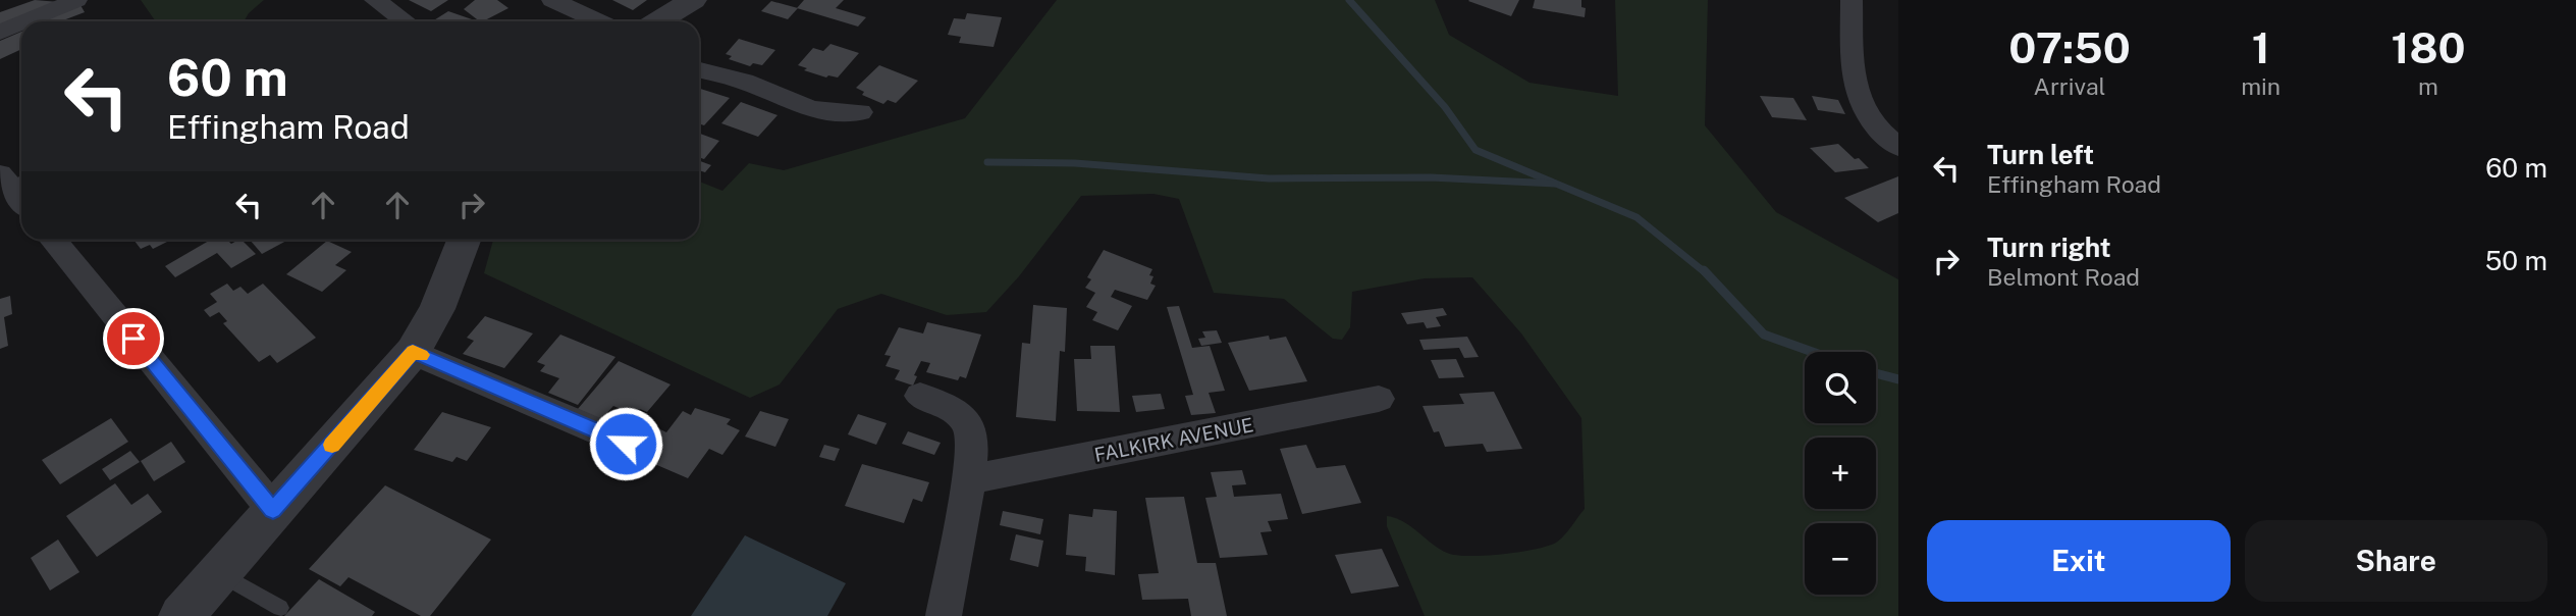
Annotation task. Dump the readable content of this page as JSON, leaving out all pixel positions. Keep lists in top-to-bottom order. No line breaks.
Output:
{"streets":{"street":["FALKIRK AVENUE"]},"page":{"eta":["07:50","Arrival","1","min","180","m"],"turn":["60 m","Effingham Road"],"list":[{"name":"Turn left","note":"Effingham Road","value":"60 m"},{"name":"Turn right","note":"Belmont Road","value":"50 m"}],"map_buttons":["+","−"],"buttons":["Exit","Share"]}}
